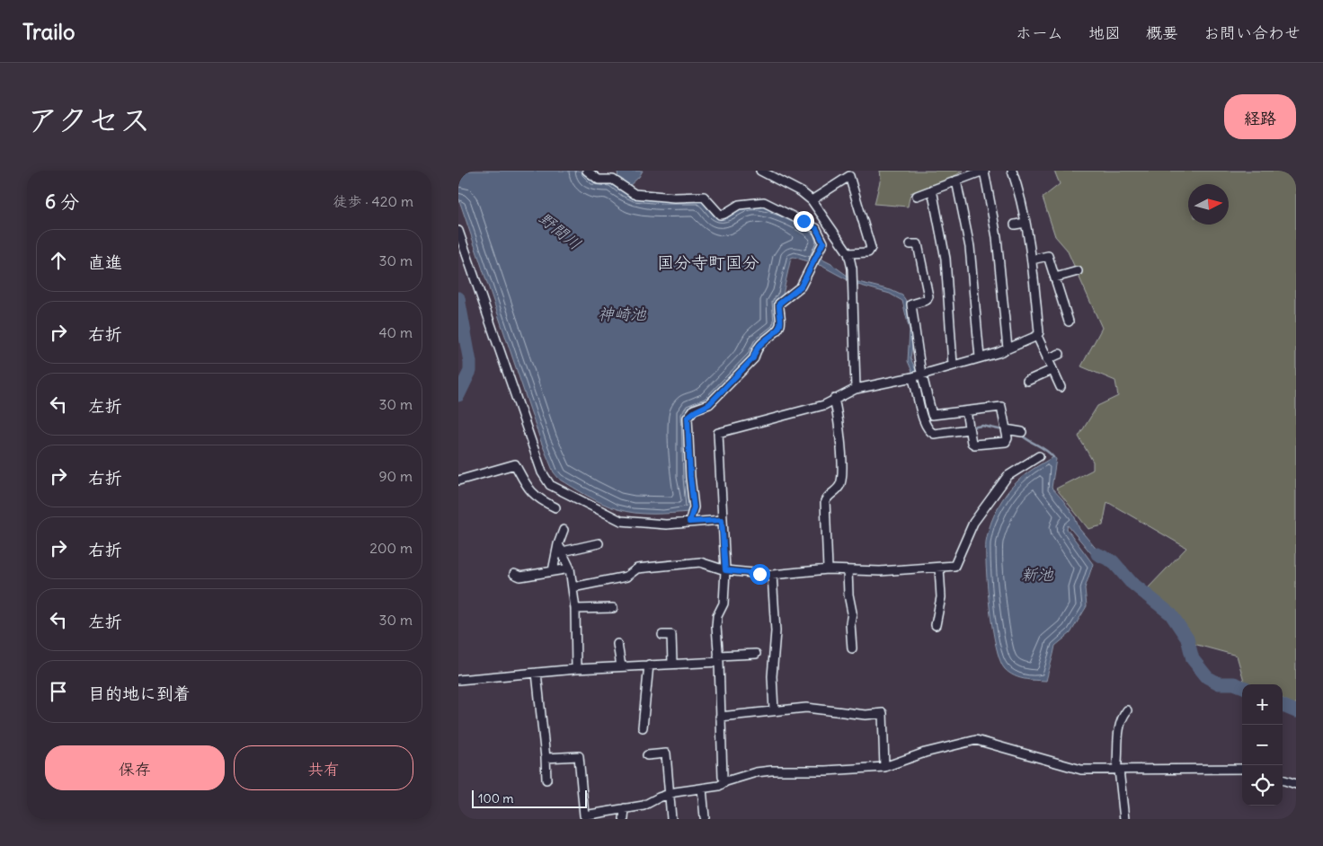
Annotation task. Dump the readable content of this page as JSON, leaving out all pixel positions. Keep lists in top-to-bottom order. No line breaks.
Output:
{"districts":["国分寺町国分"],"water":["野間川","神崎池","新池"],"scale_bar":"100 m","north":"right","page":{"header":"Trailo","nav":["ホーム","地図","概要","お問い合わせ"],"title":"アクセス","buttons":["経路",["保存","共有"]],"heading":["6 分","徒歩 · 420 m"],"list":[["直進","30 m"],["右折","40 m"],["左折","30 m"],["右折","90 m"],["右折","200 m"],["左折","30 m"],"目的地に到着"],"map_buttons":["+","−"],"scale":"100 m"}}
